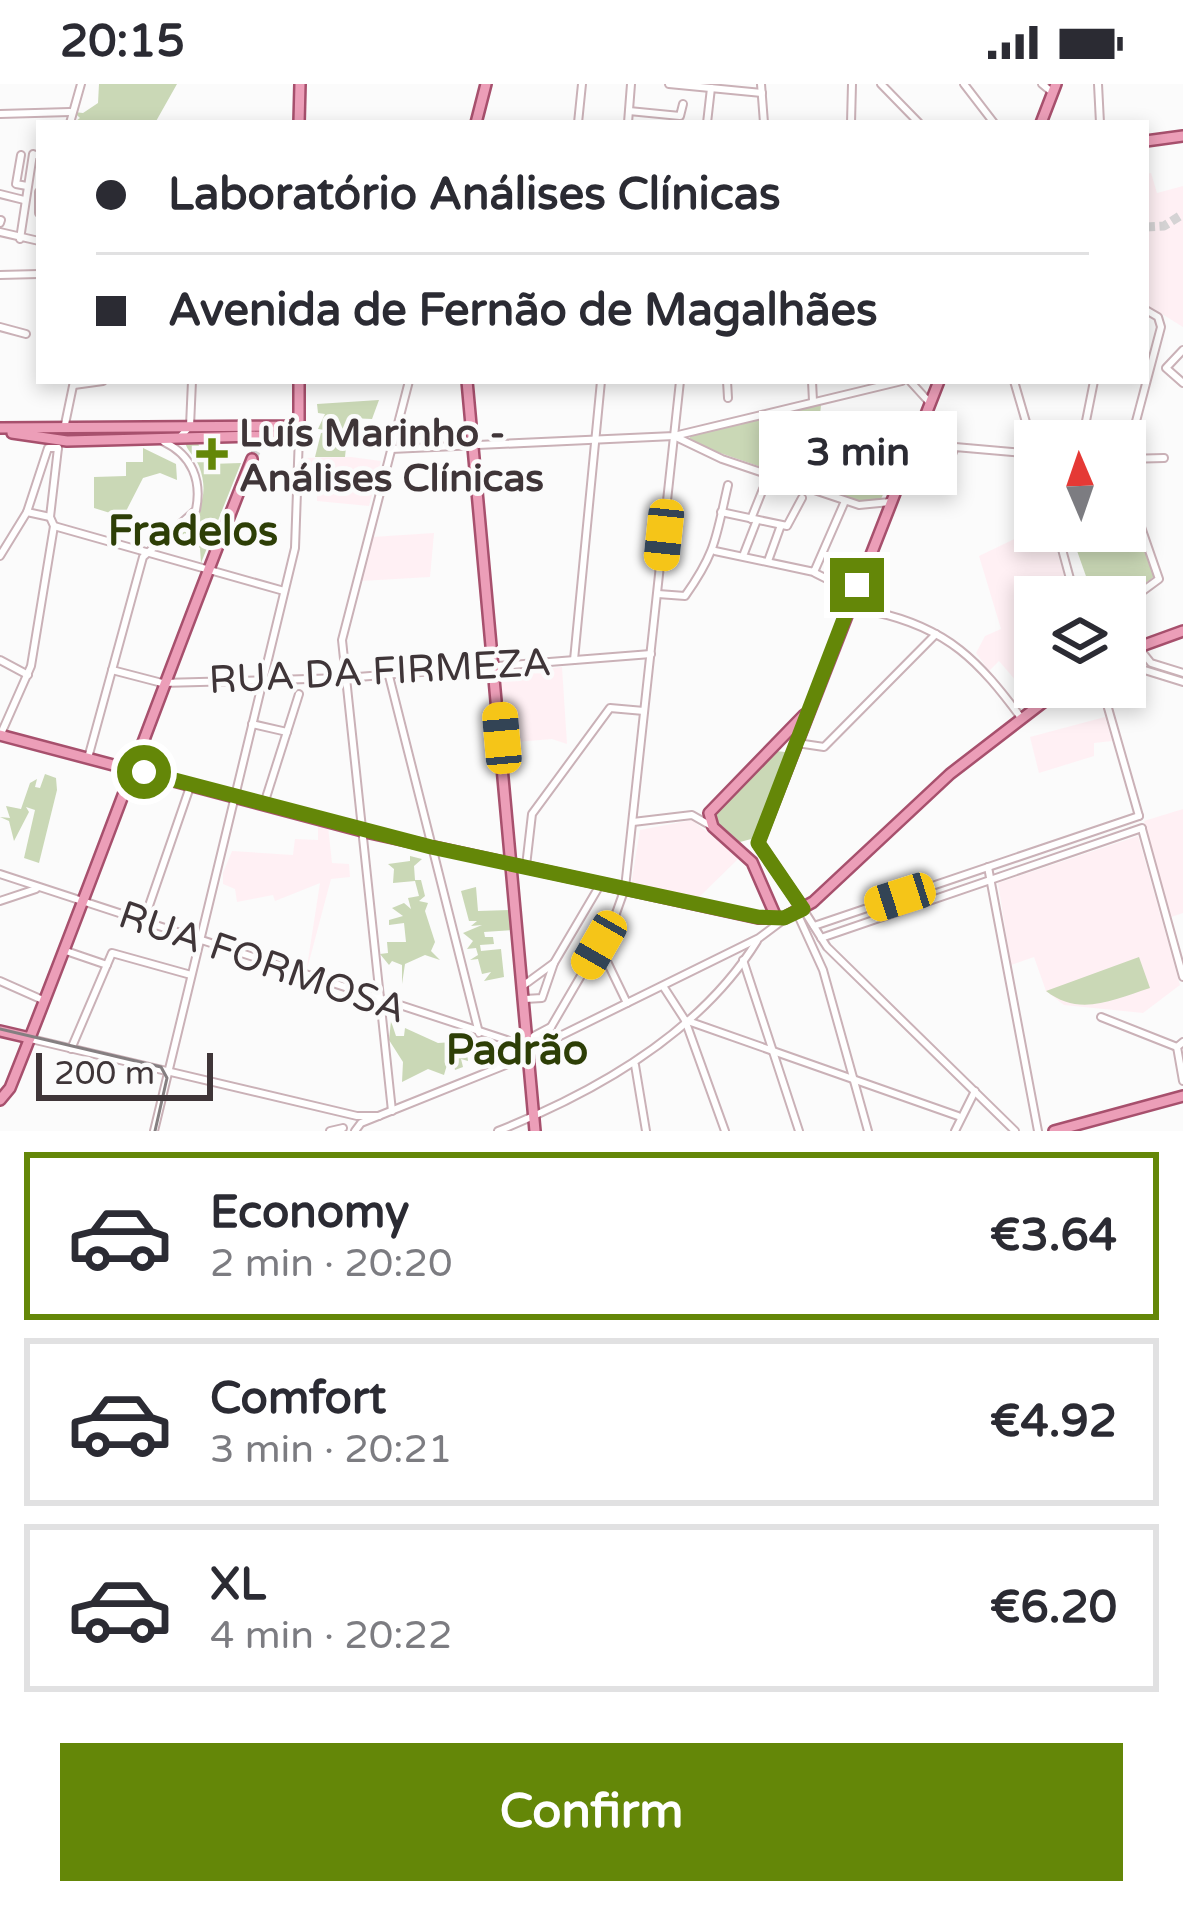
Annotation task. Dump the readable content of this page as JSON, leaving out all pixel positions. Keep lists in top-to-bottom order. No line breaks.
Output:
{"streets":{"street":["RUA DA FIRMEZA","RUA FORMOSA"]},"districts":["Fradelos","Padrão"],"places":{"health":["Luís Marinho - Análises Clínicas"]},"scale_bar":"200 m","north":"top","page":{"status":"20:15","banner":["Laboratório Análises Clínicas","Avenida de Fernão de Magalhães"],"bubble":"3 min","scale":"200 m","list":[{"name":"Economy","note":"2 min · 20:20","value":"€3.64"},{"name":"Comfort","note":"3 min · 20:21","value":"€4.92"},{"name":"XL","note":"4 min · 20:22","value":"€6.20"}],"buttons":"Confirm"}}
